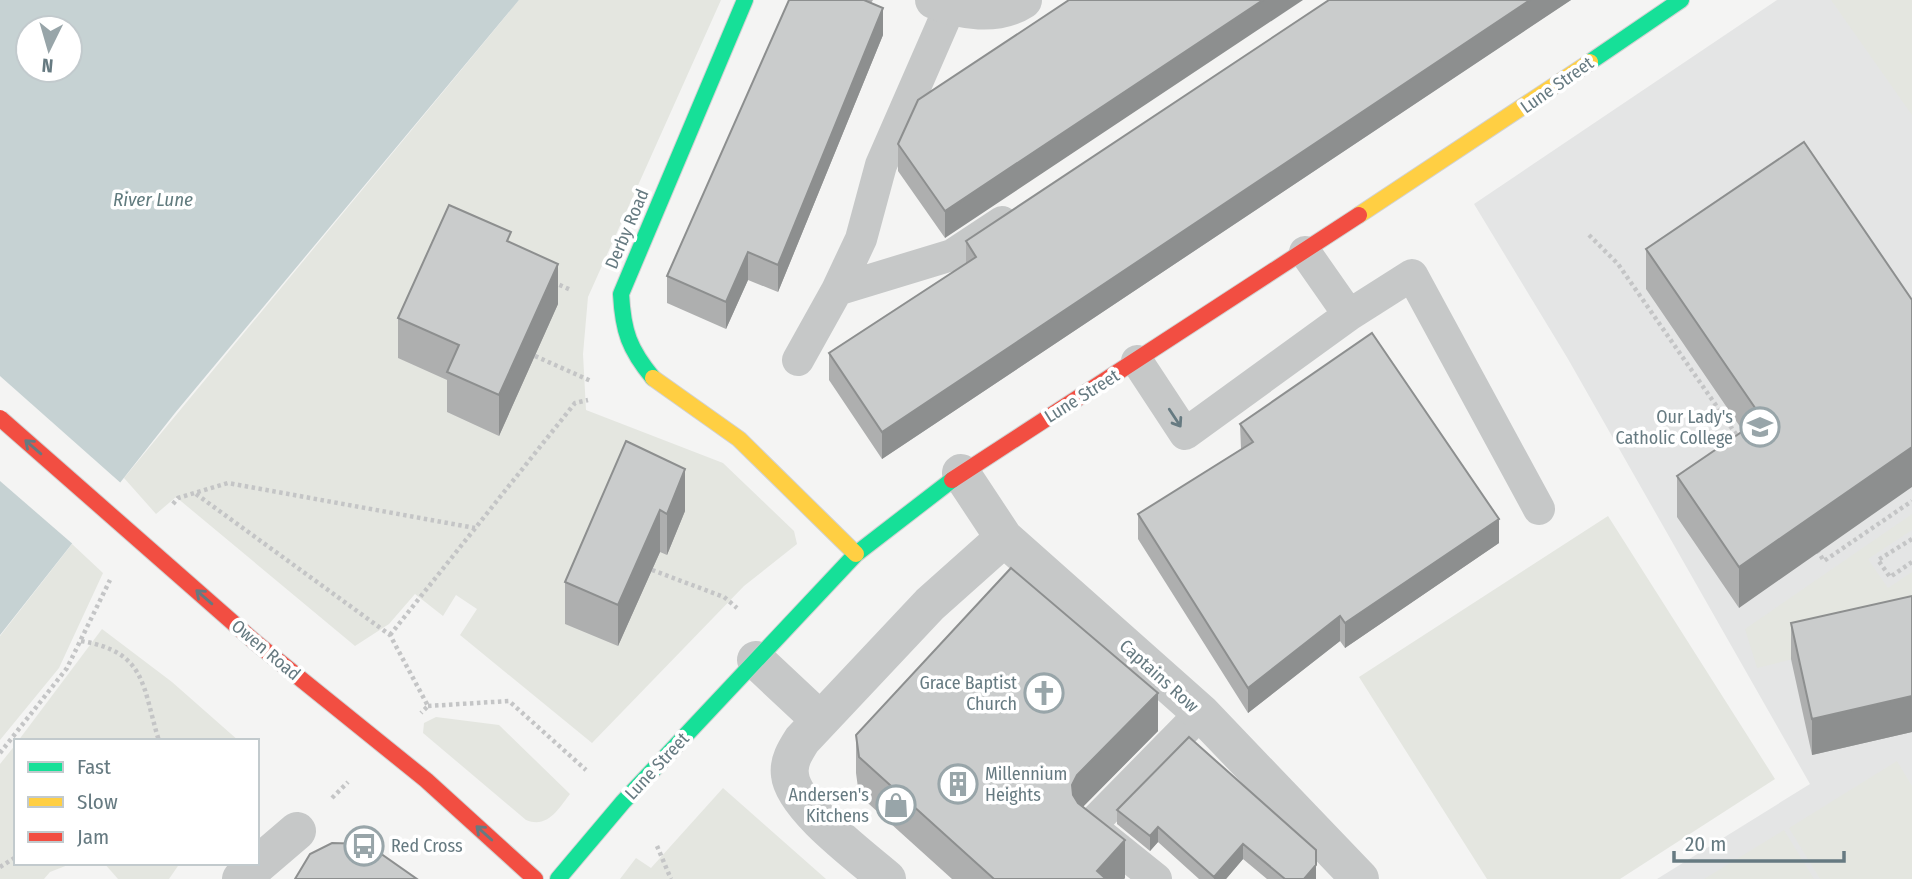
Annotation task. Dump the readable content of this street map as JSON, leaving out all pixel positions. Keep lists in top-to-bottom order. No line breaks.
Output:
{"streets":{"street":["Lune Street","Derby Road","Owen Road","Captains Row"]},"crossings":[["Lune Street","Derby Road"],["Lune Street","Captains Row"]],"one_way":["Owen Road"],"water":["River Lune"],"places":{"school or university":["Our Lady's Catholic College"],"church":["Grace Baptist Church"],"building":["Millennium Heights"],"shop":["Andersen's Kitchens"],"bus stop":["Red Cross"]},"legend":["Fast","Slow","Jam"],"scale_bar":"20 m","north":"bottom"}
